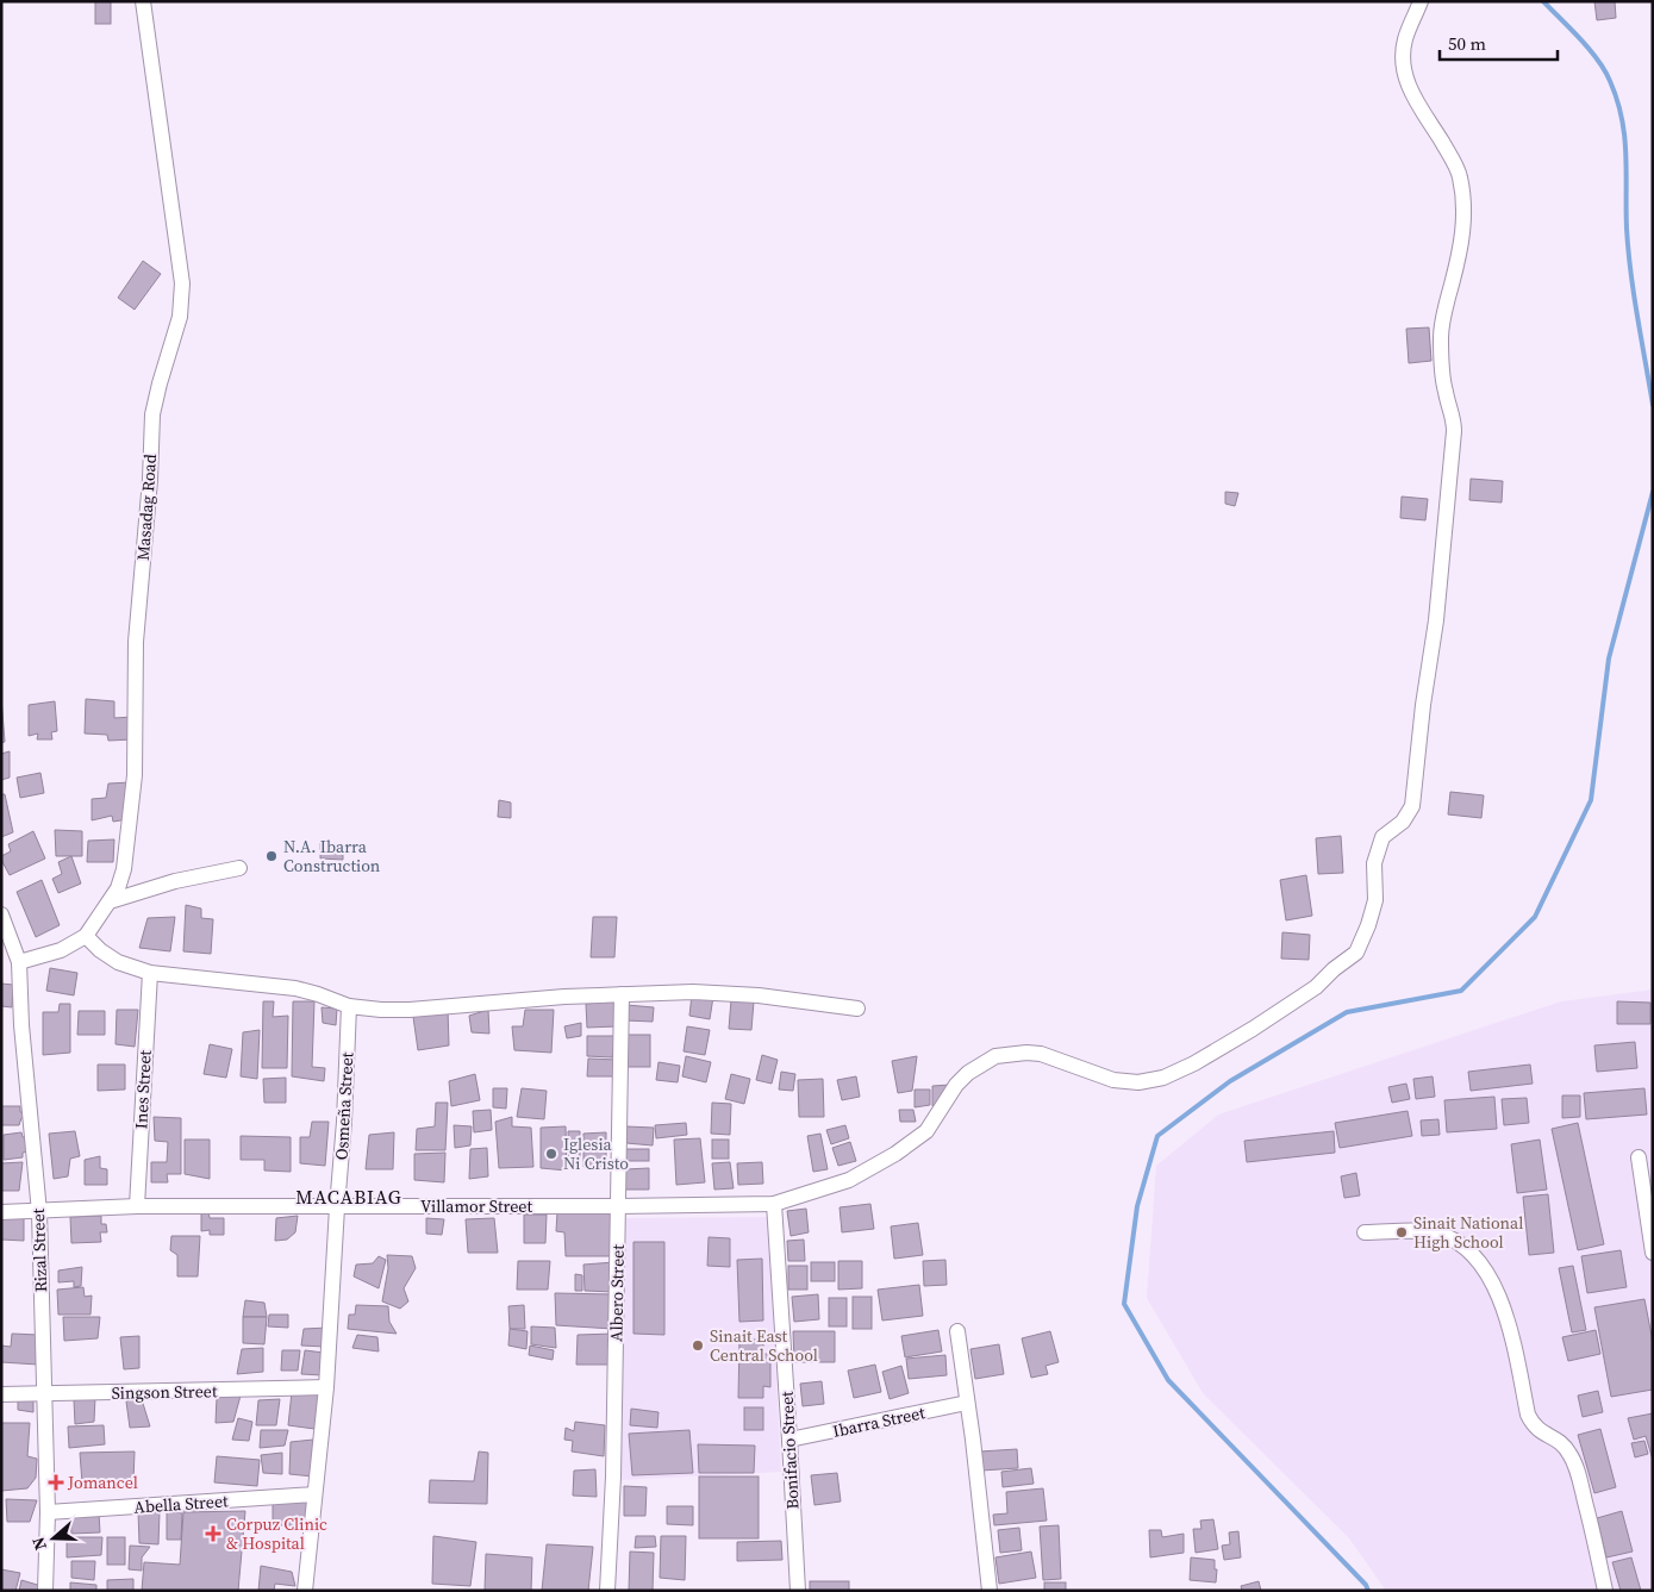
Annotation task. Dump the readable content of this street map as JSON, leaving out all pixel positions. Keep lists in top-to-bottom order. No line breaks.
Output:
{"streets":{"street":["Masadag Road","Ines Street","Osmeña Street","Villamor Street","Rizal Street","Albero Street","Singson Street","Ibarra Street","Bonifacio Street","Abella Street"]},"crossings":[["Masadag Road","Rizal Street"],["Ines Street","Villamor Street"],["Osmeña Street","Villamor Street"],["Osmeña Street","Singson Street"],["Osmeña Street","Abella Street"],["Villamor Street","Rizal Street"],["Villamor Street","Albero Street"],["Villamor Street","Bonifacio Street"],["Rizal Street","Singson Street"],["Rizal Street","Abella Street"],["Ibarra Street","Bonifacio Street"]],"districts":["MACABIAG"],"places":{"other":["N.A. Ibarra Construction","Iglesia Ni Cristo","Sinait National High School","Sinait East Central School"],"health":["Jomancel","Corpuz Clinic & Hospital"]},"scale_bar":"50 m","north":"left"}
